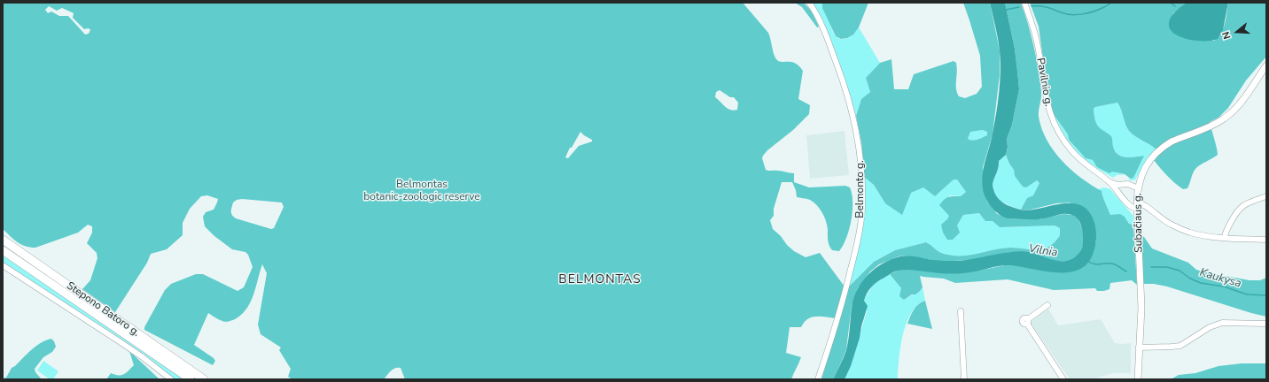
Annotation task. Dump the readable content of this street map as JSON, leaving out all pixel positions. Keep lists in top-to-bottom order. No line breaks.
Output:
{"streets":{"main road":["Stepono Batoro g."],"street":["Pavilnio g.","Belmonto g.","Subačiaus g."]},"crossings":[["Pavilnio g.","Subačiaus g."]],"districts":["BELMONTAS"],"water":["Vilnia","Kaukysa"],"parks":["Belmontas botanic-zoologic reserve"],"north":"left"}
